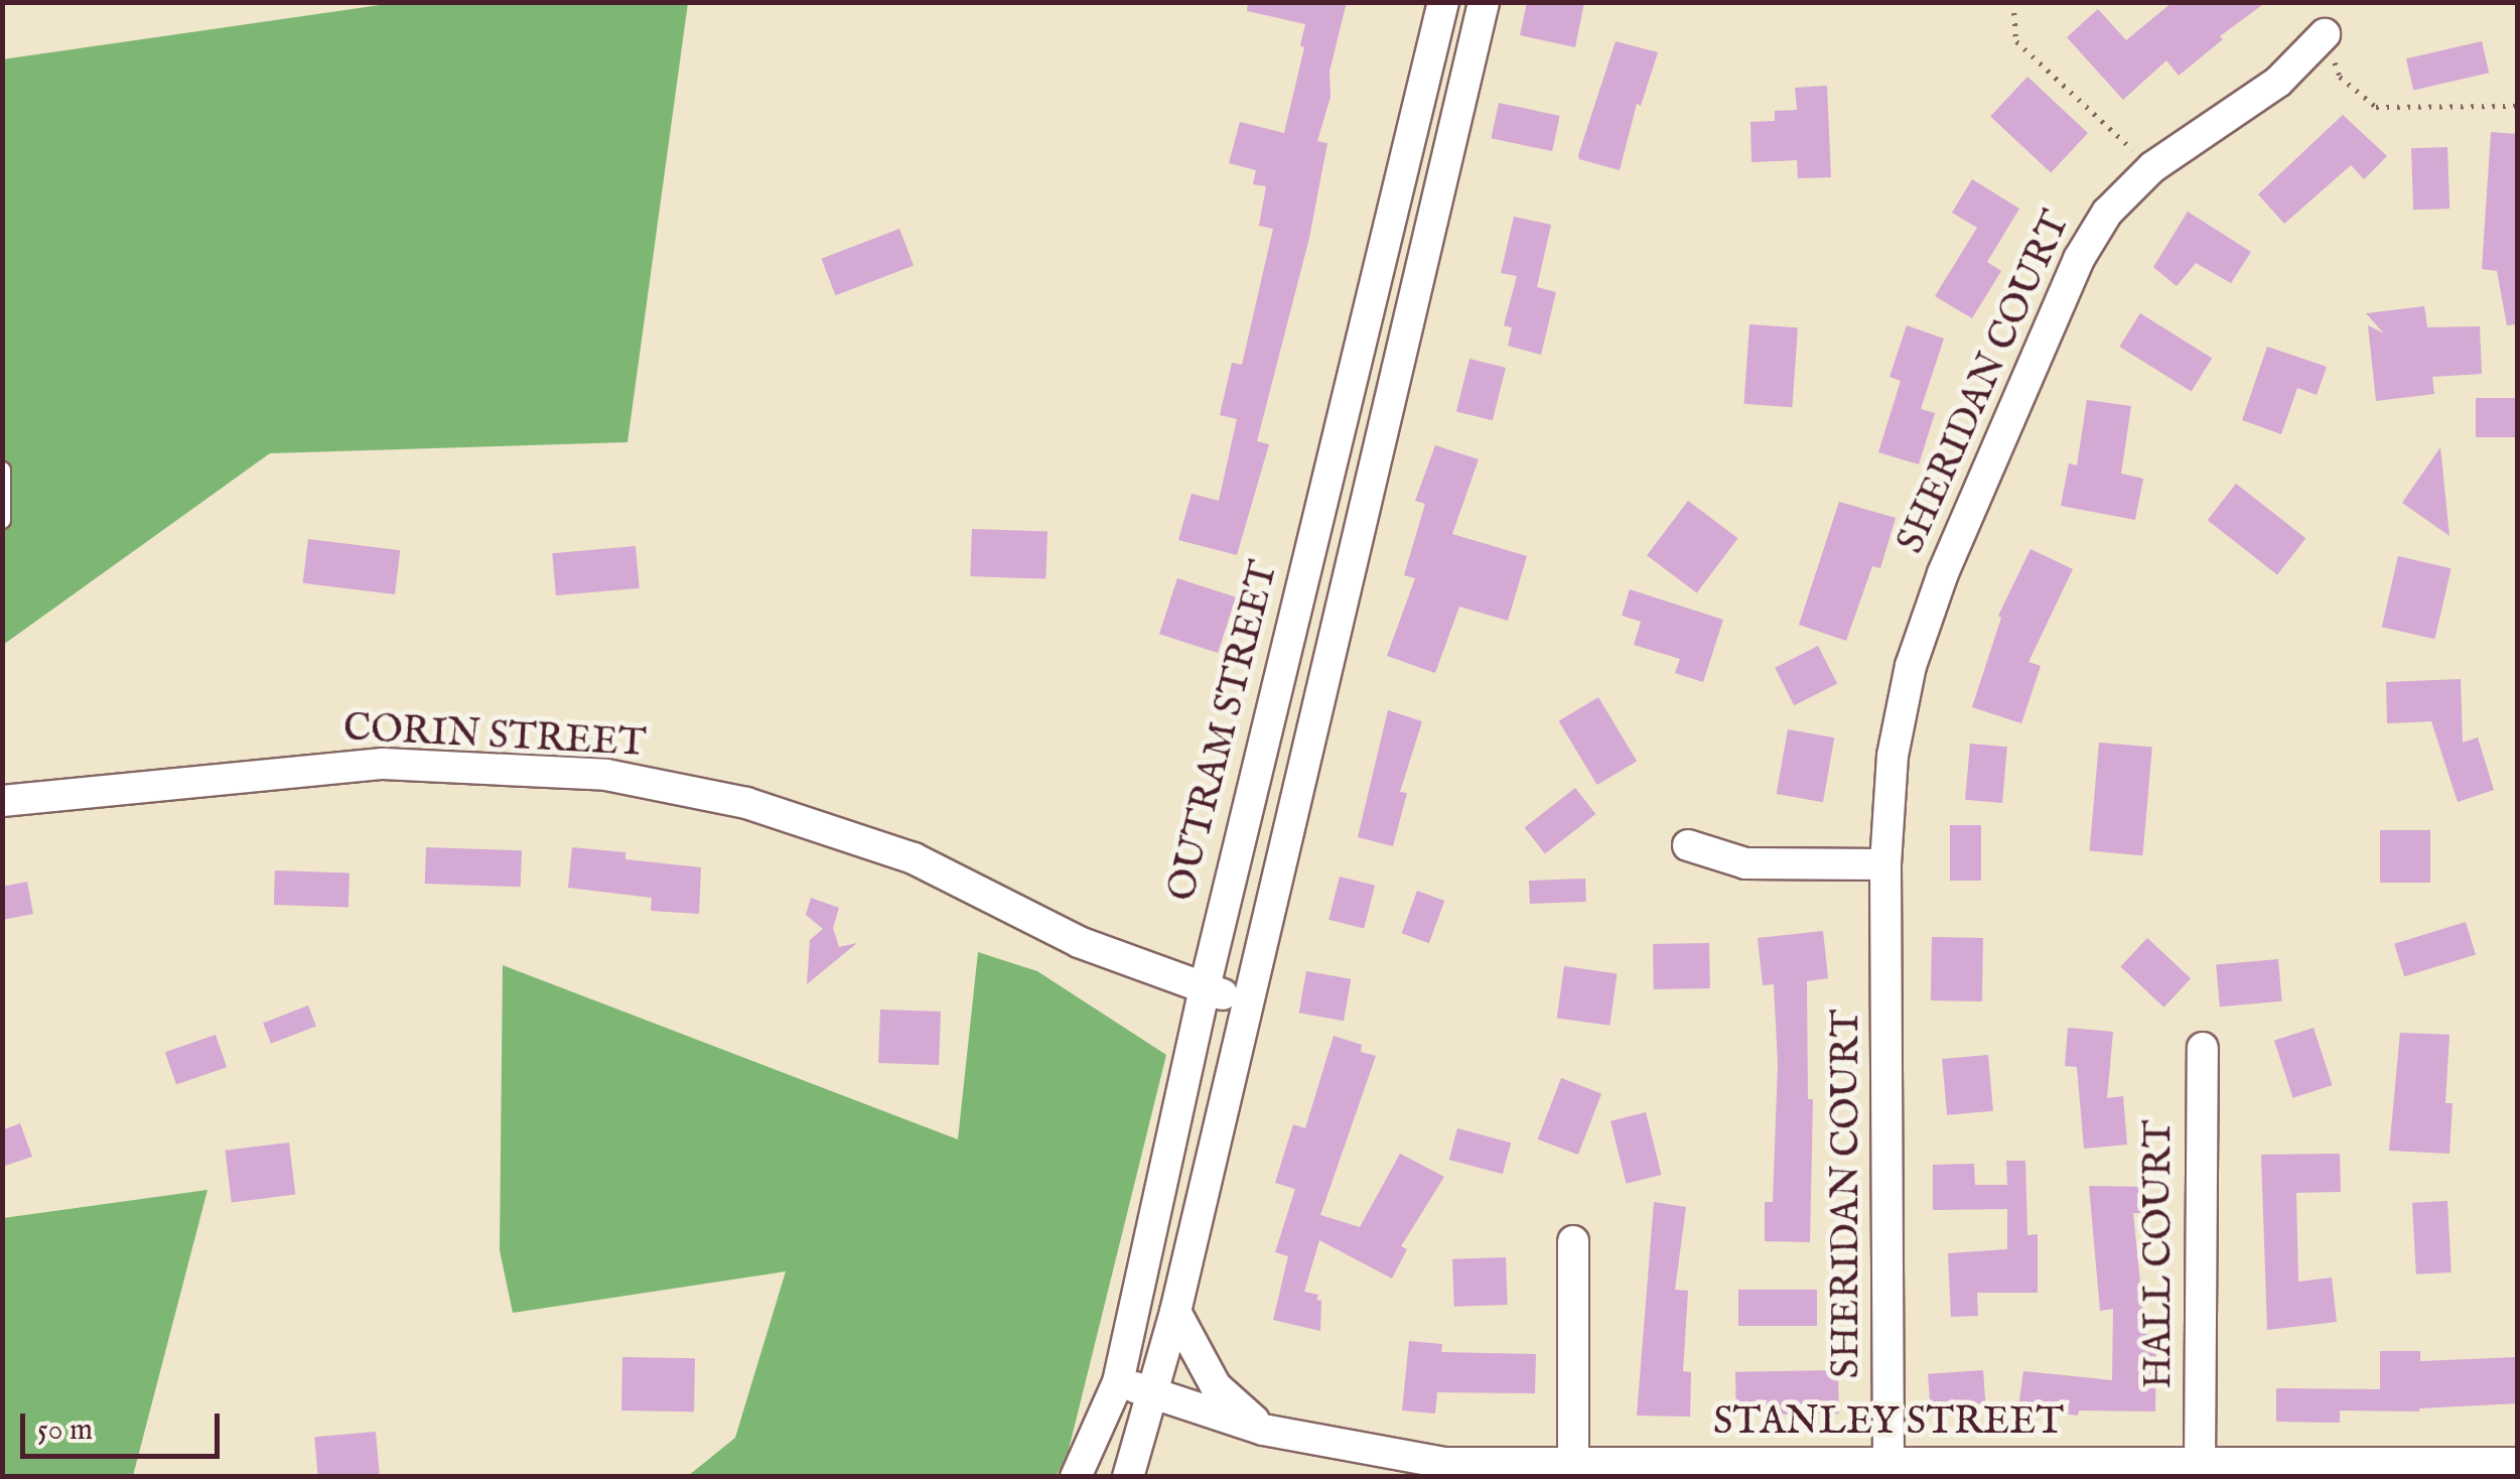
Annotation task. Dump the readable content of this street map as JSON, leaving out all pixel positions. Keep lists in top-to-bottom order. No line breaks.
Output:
{"streets":{"street":["SHERIDAN COURT","OUTRAM STREET","CORIN STREET","HALL COURT","STANLEY STREET"]},"crossings":[["SHERIDAN COURT","STANLEY STREET"],["OUTRAM STREET","CORIN STREET"],["OUTRAM STREET","STANLEY STREET"],["HALL COURT","STANLEY STREET"]],"scale_bar":"50 m"}
